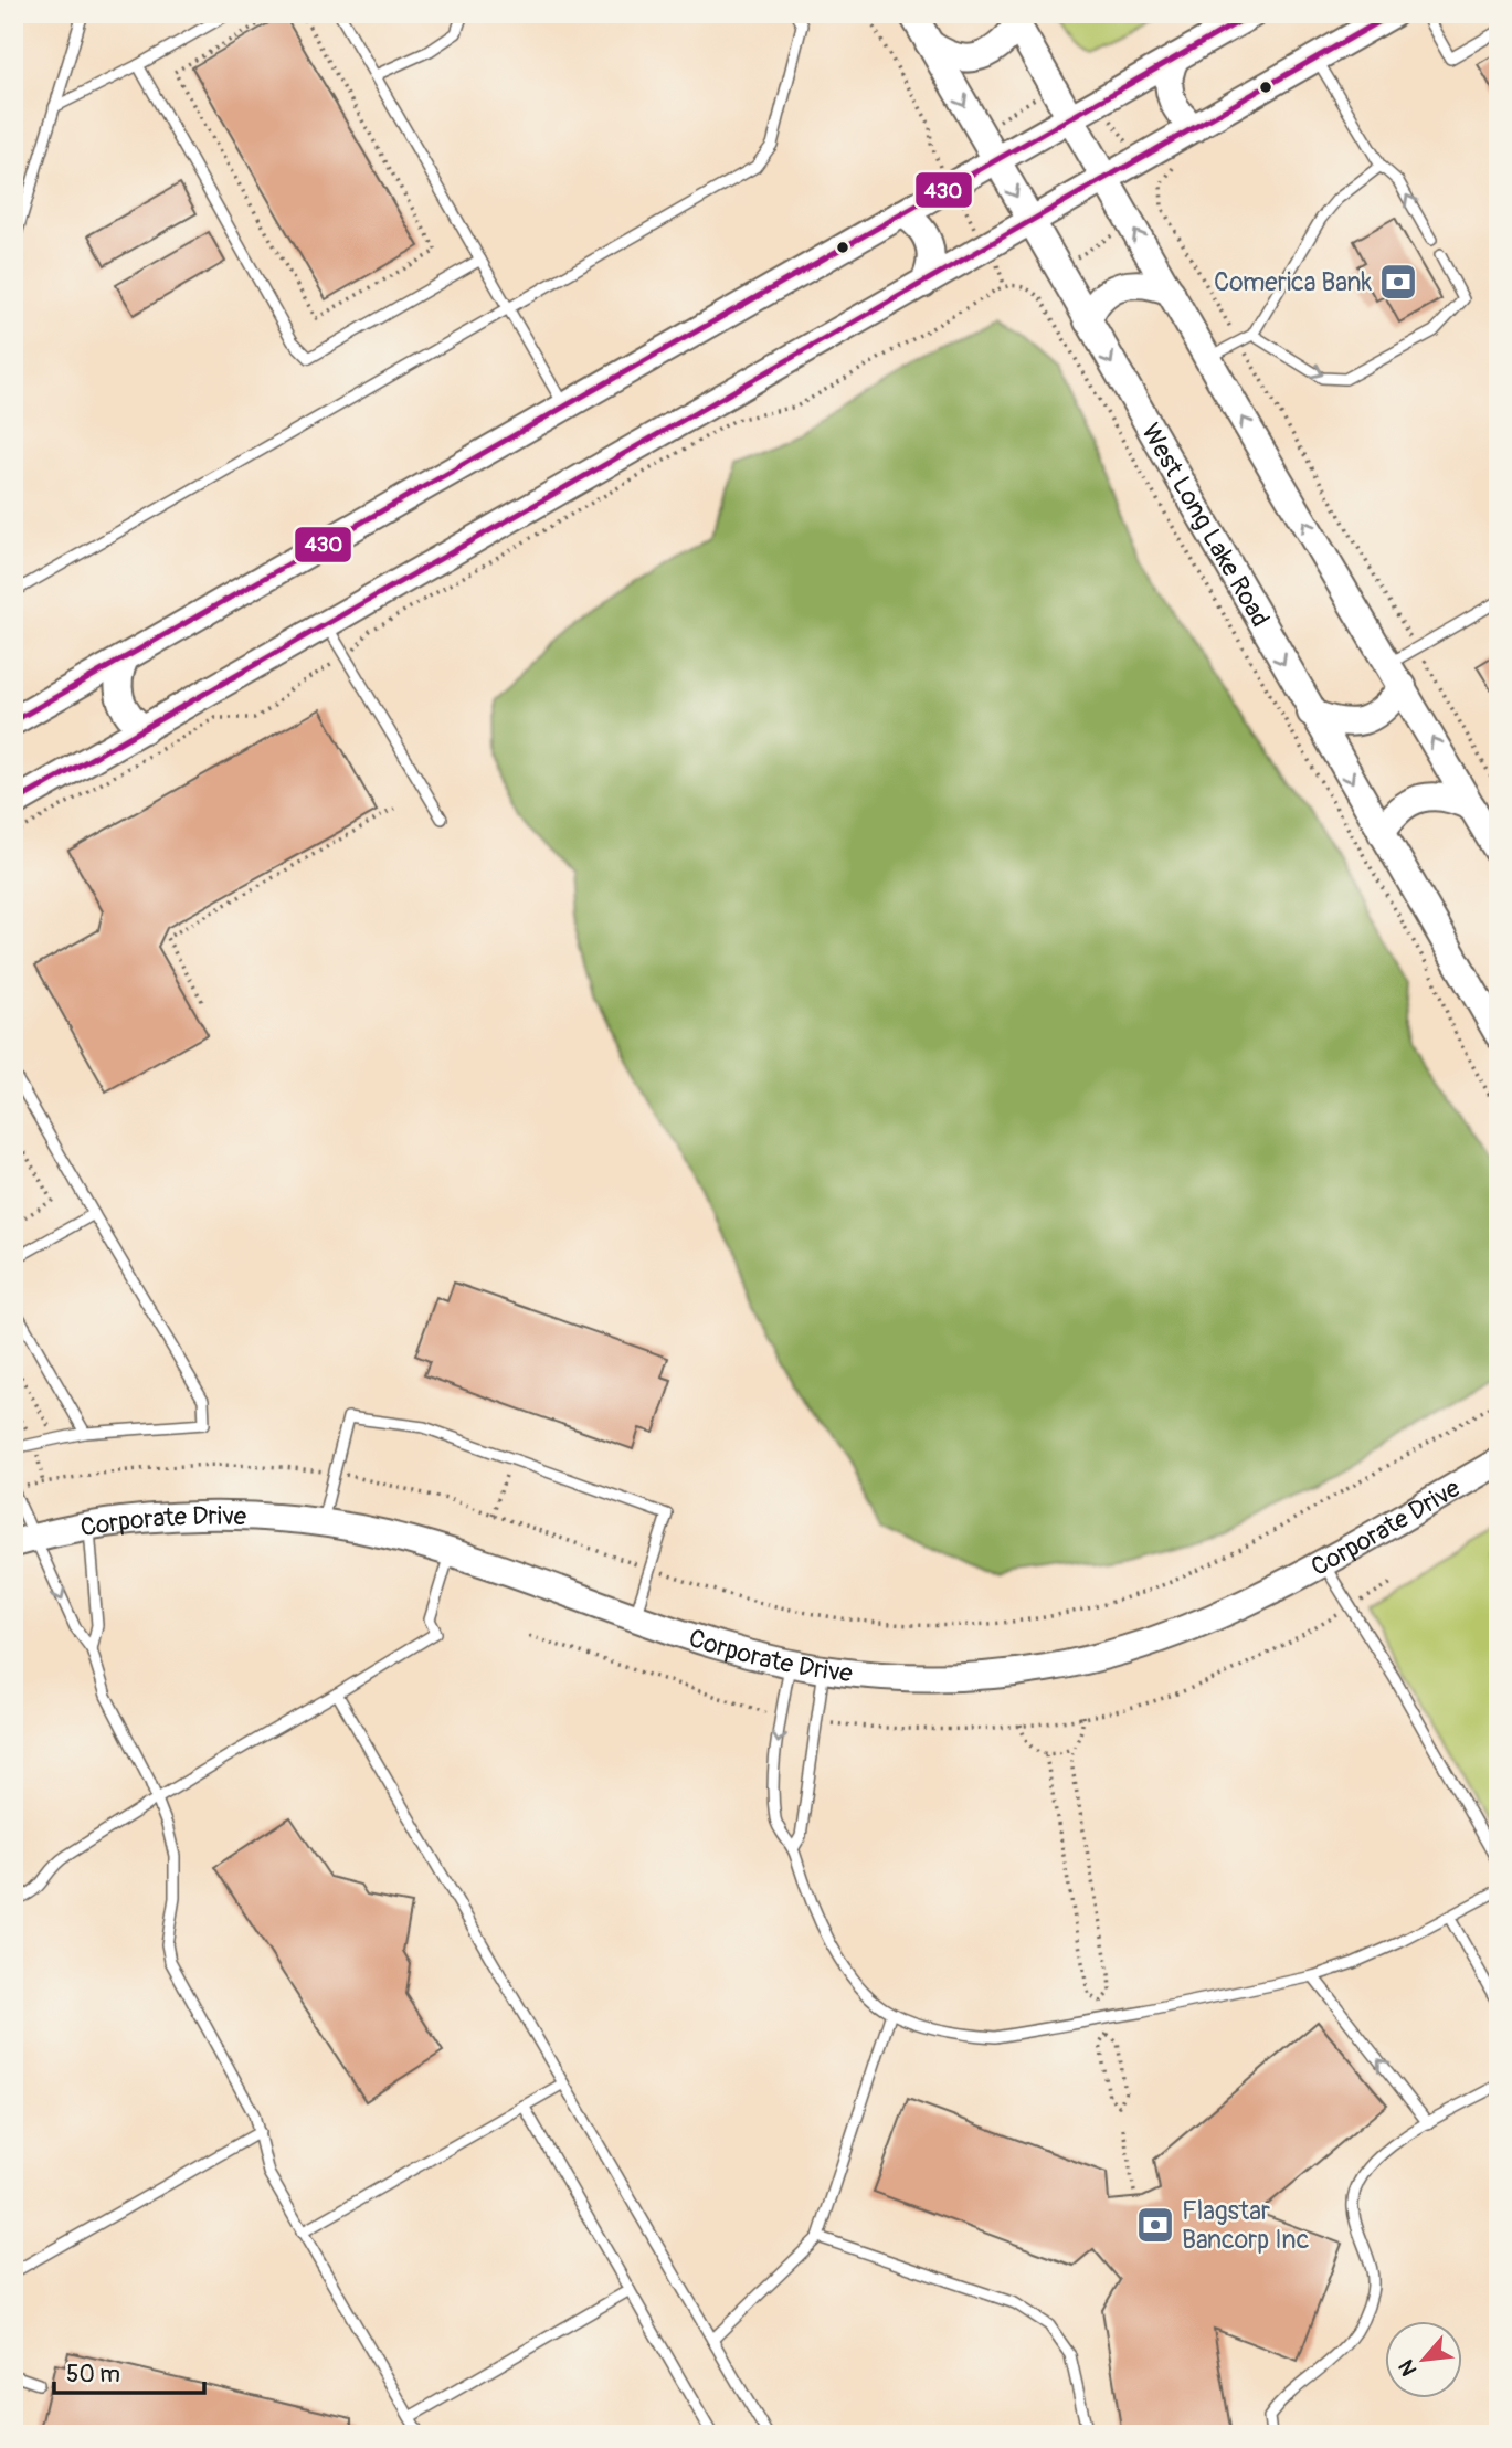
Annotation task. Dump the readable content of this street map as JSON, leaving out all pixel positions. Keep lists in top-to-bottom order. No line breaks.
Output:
{"streets":{"main road":["West Long Lake Road","Corporate Drive"]},"places":{"bank":["Comerica Bank","Flagstar Bancorp Inc"]},"lines":["transit line 430"],"scale_bar":"50 m","north":"bottom left"}
